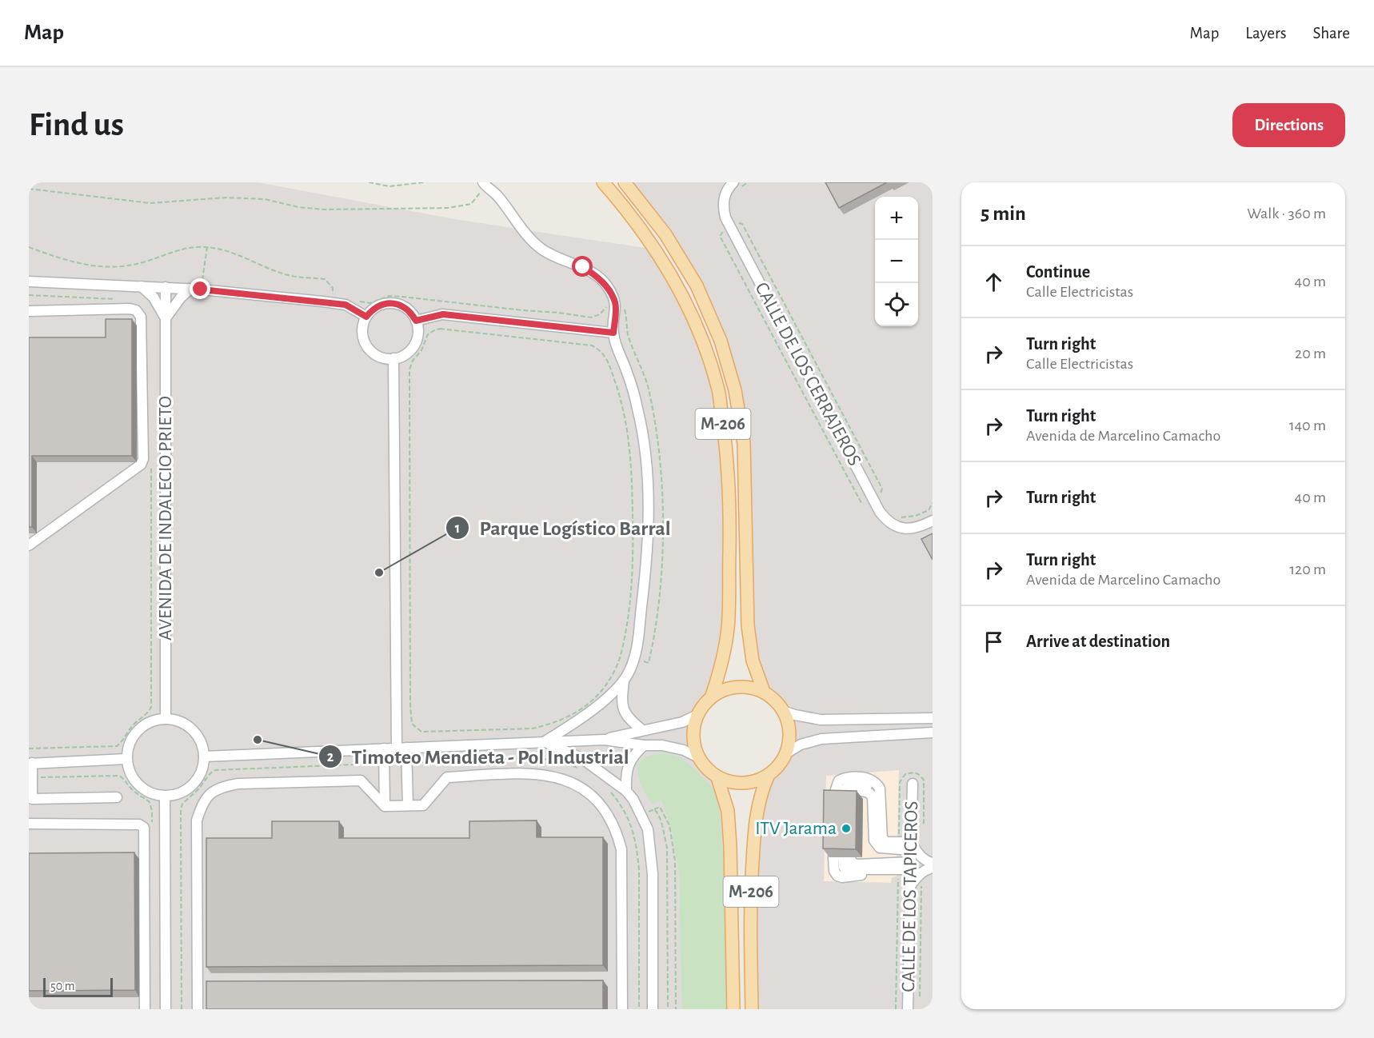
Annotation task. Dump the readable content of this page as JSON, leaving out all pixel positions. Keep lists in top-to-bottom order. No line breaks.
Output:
{"streets":{"main road":["M-206"],"street":["CALLE DE LOS CERRAJEROS","AVENIDA DE INDALECIO PRIETO","CALLE DE LOS TAPICEROS"]},"places":["Parque Logístico Barral","Timoteo Mendieta - Pol Industrial","ITV Jarama"],"scale_bar":"50 m","page":{"header":"Map","nav":["Map","Layers","Share"],"buttons":"Directions","title":"Find us","heading":["5 min","Walk · 360 m"],"map_buttons":["+","−"],"list":[["Continue","Calle Electricistas","40 m"],["Turn right","Calle Electricistas","20 m"],["Turn right","Avenida de Marcelino Camacho","140 m"],["Turn right","40 m"],["Turn right","Avenida de Marcelino Camacho","120 m"],"Arrive at destination"],"scale":"50 m"}}
